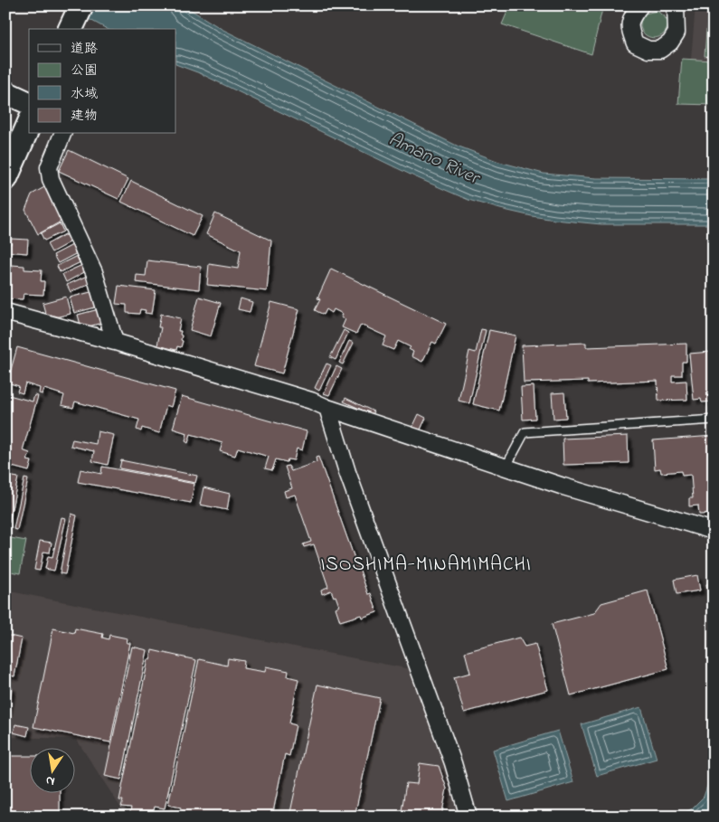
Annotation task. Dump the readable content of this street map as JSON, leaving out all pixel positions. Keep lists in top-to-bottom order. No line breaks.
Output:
{"districts":["ISOSHIMA-MINAMIMACHI"],"water":["Amano River"],"legend":["道路","公園","水域","建物"],"north":"bottom"}
